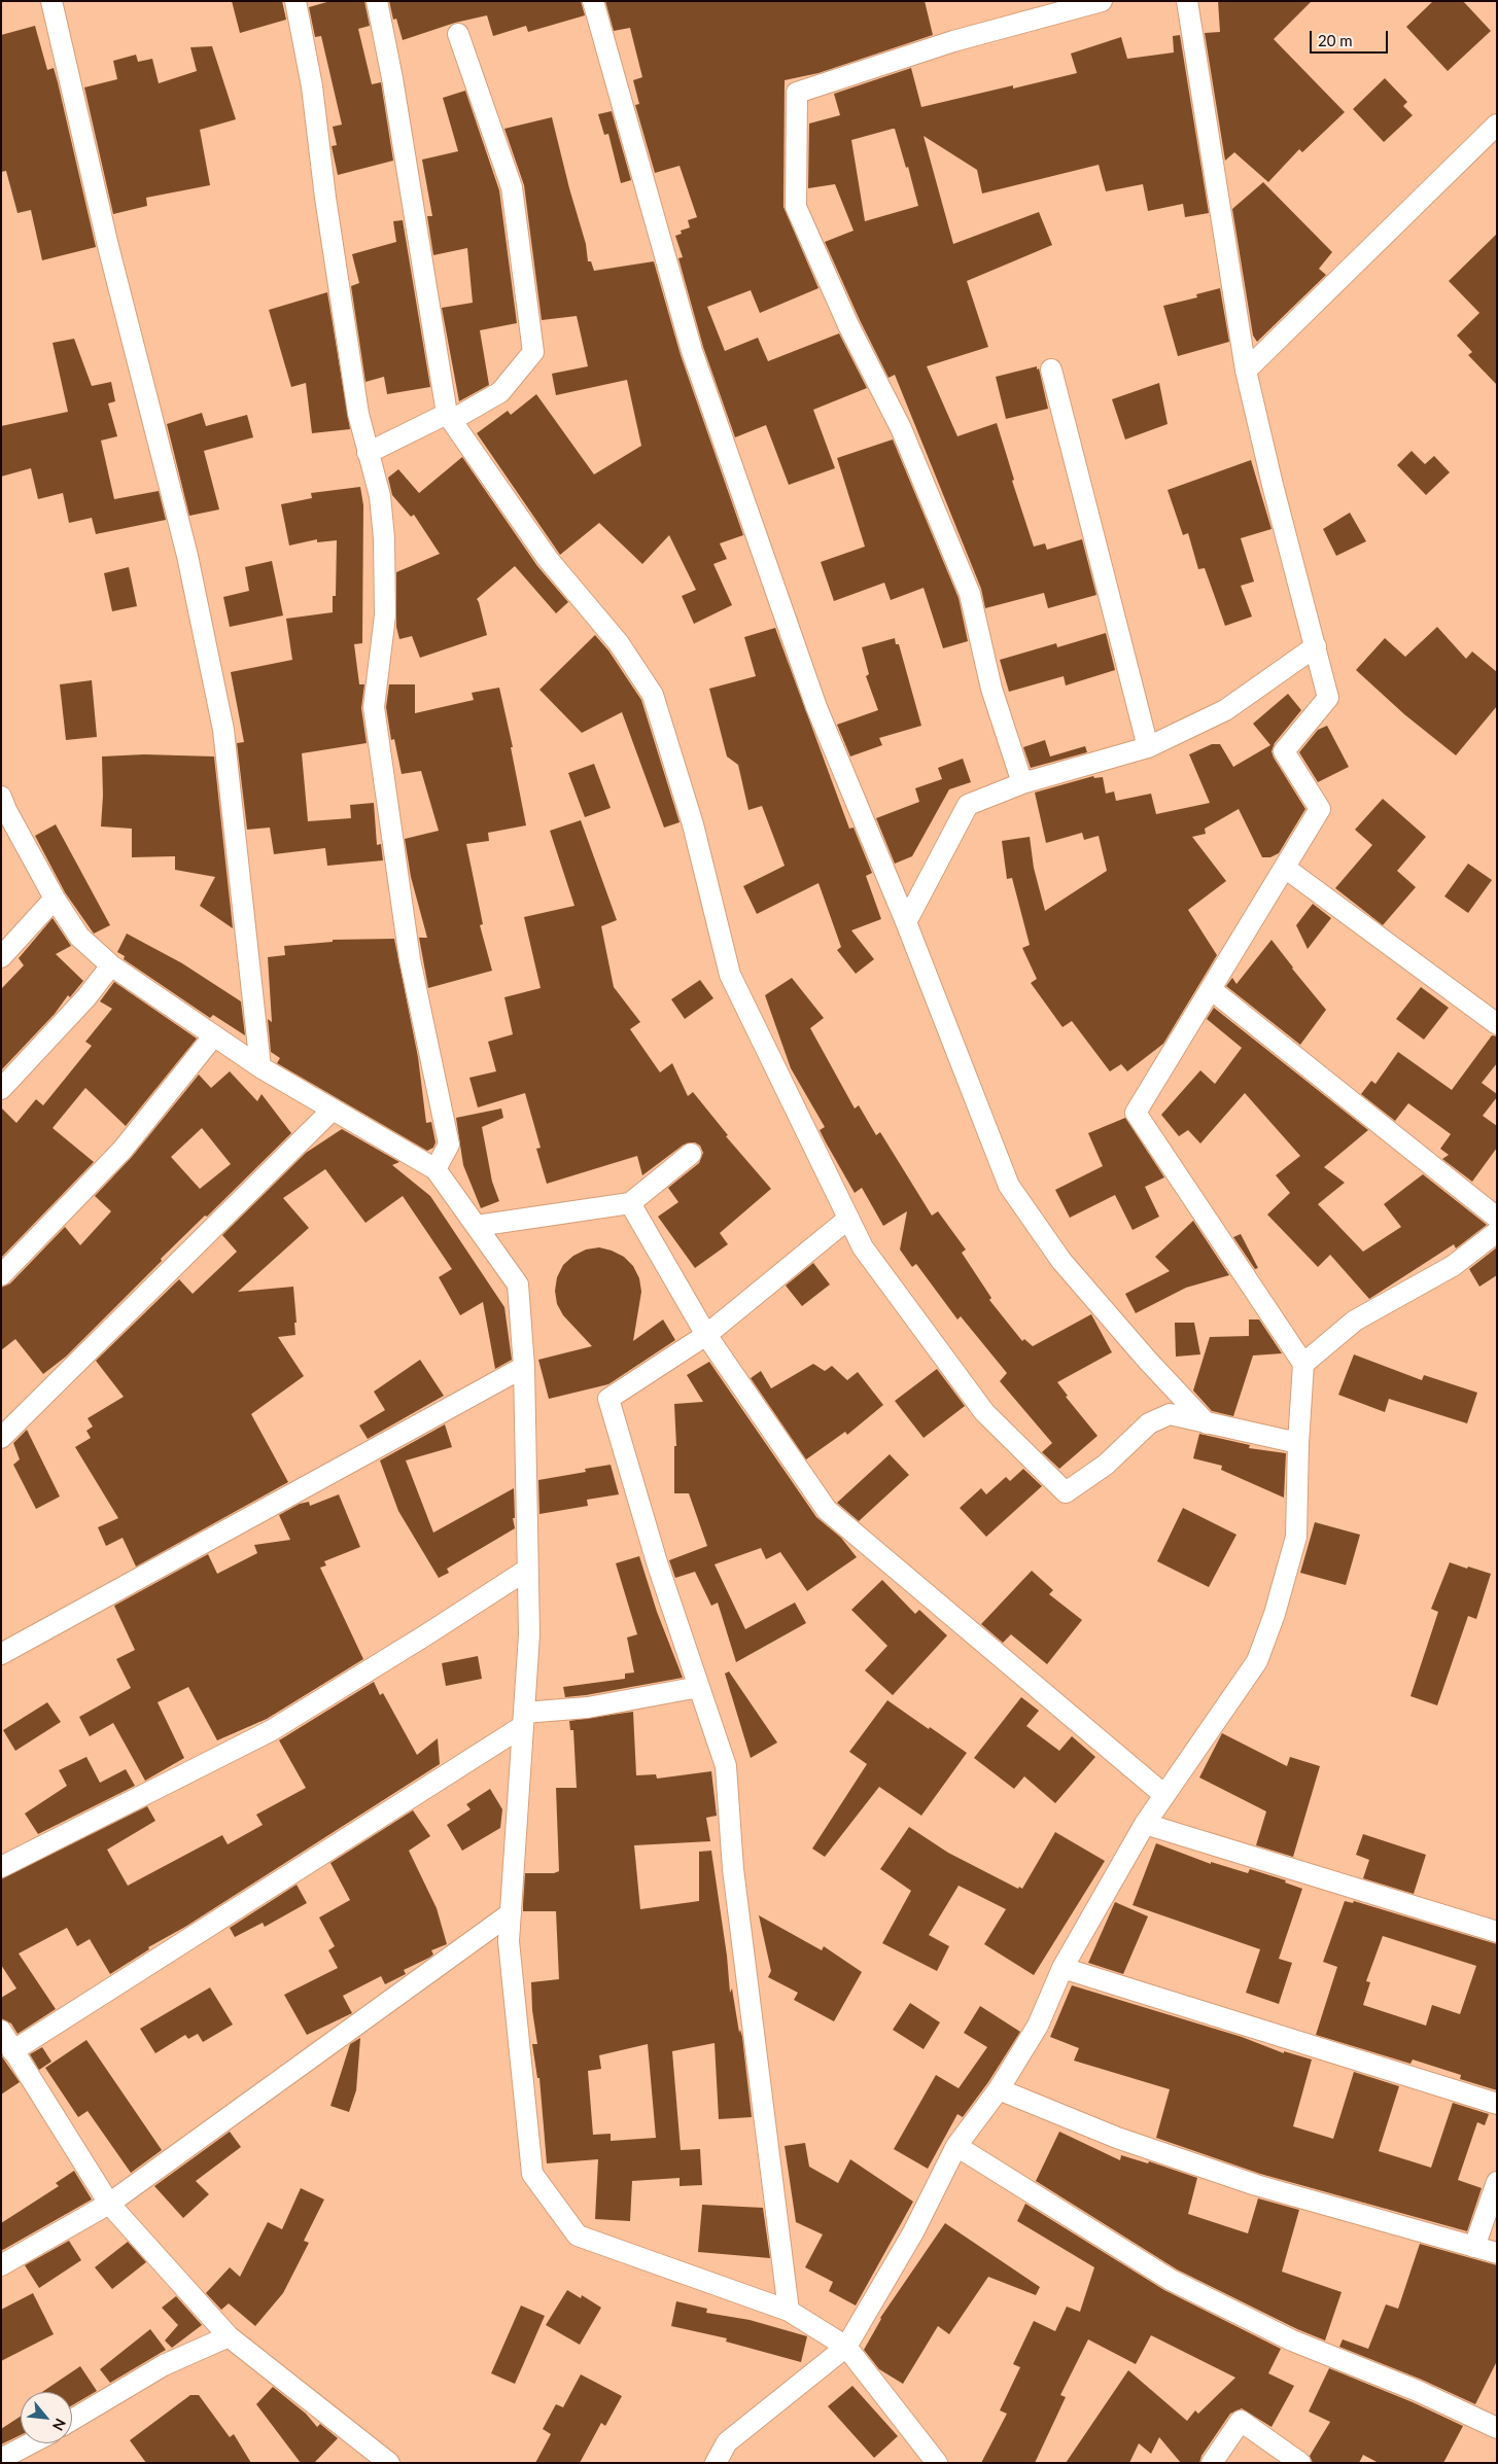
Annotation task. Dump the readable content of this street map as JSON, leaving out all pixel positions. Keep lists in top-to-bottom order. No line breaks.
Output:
{"scale_bar":"20 m","north":"bottom right"}
